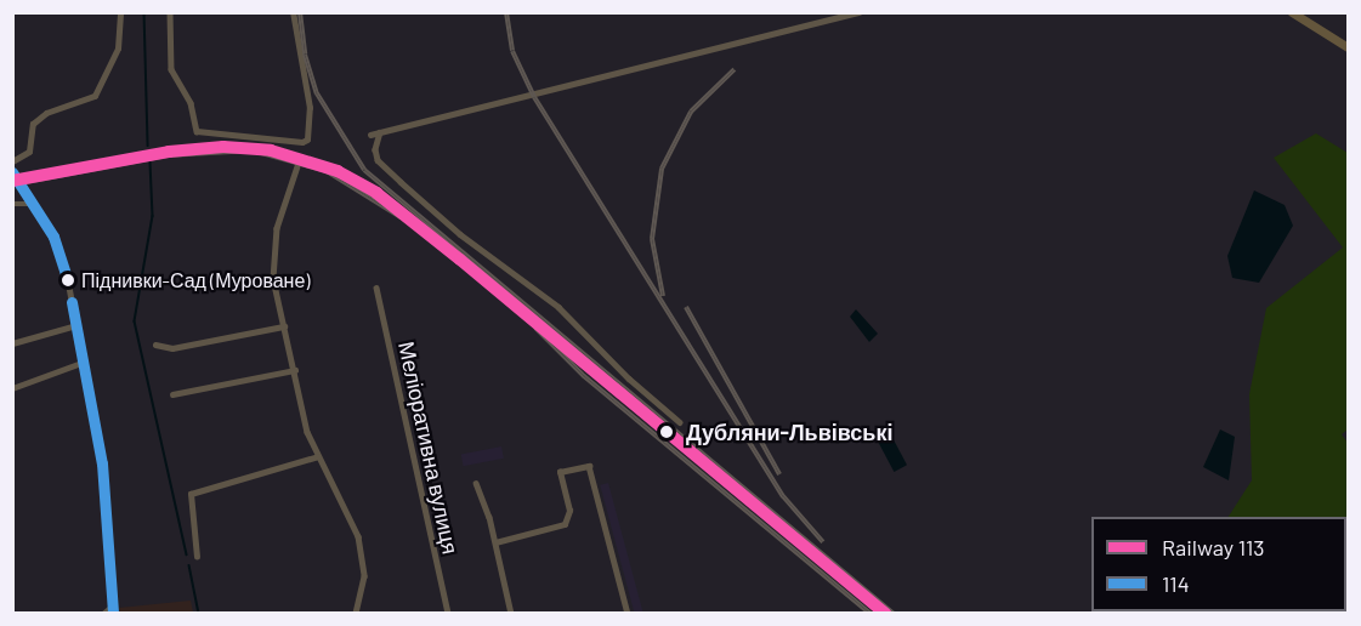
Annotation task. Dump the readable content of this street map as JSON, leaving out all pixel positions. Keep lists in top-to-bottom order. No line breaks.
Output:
{"streets":{"street":["Меліоративна вулиця"]},"places":["Піднивки-Сад (Муроване)","Дубляни-Львівські"],"lines":["rail line 113","transit line 114"],"legend":["Railway 113","114"]}
